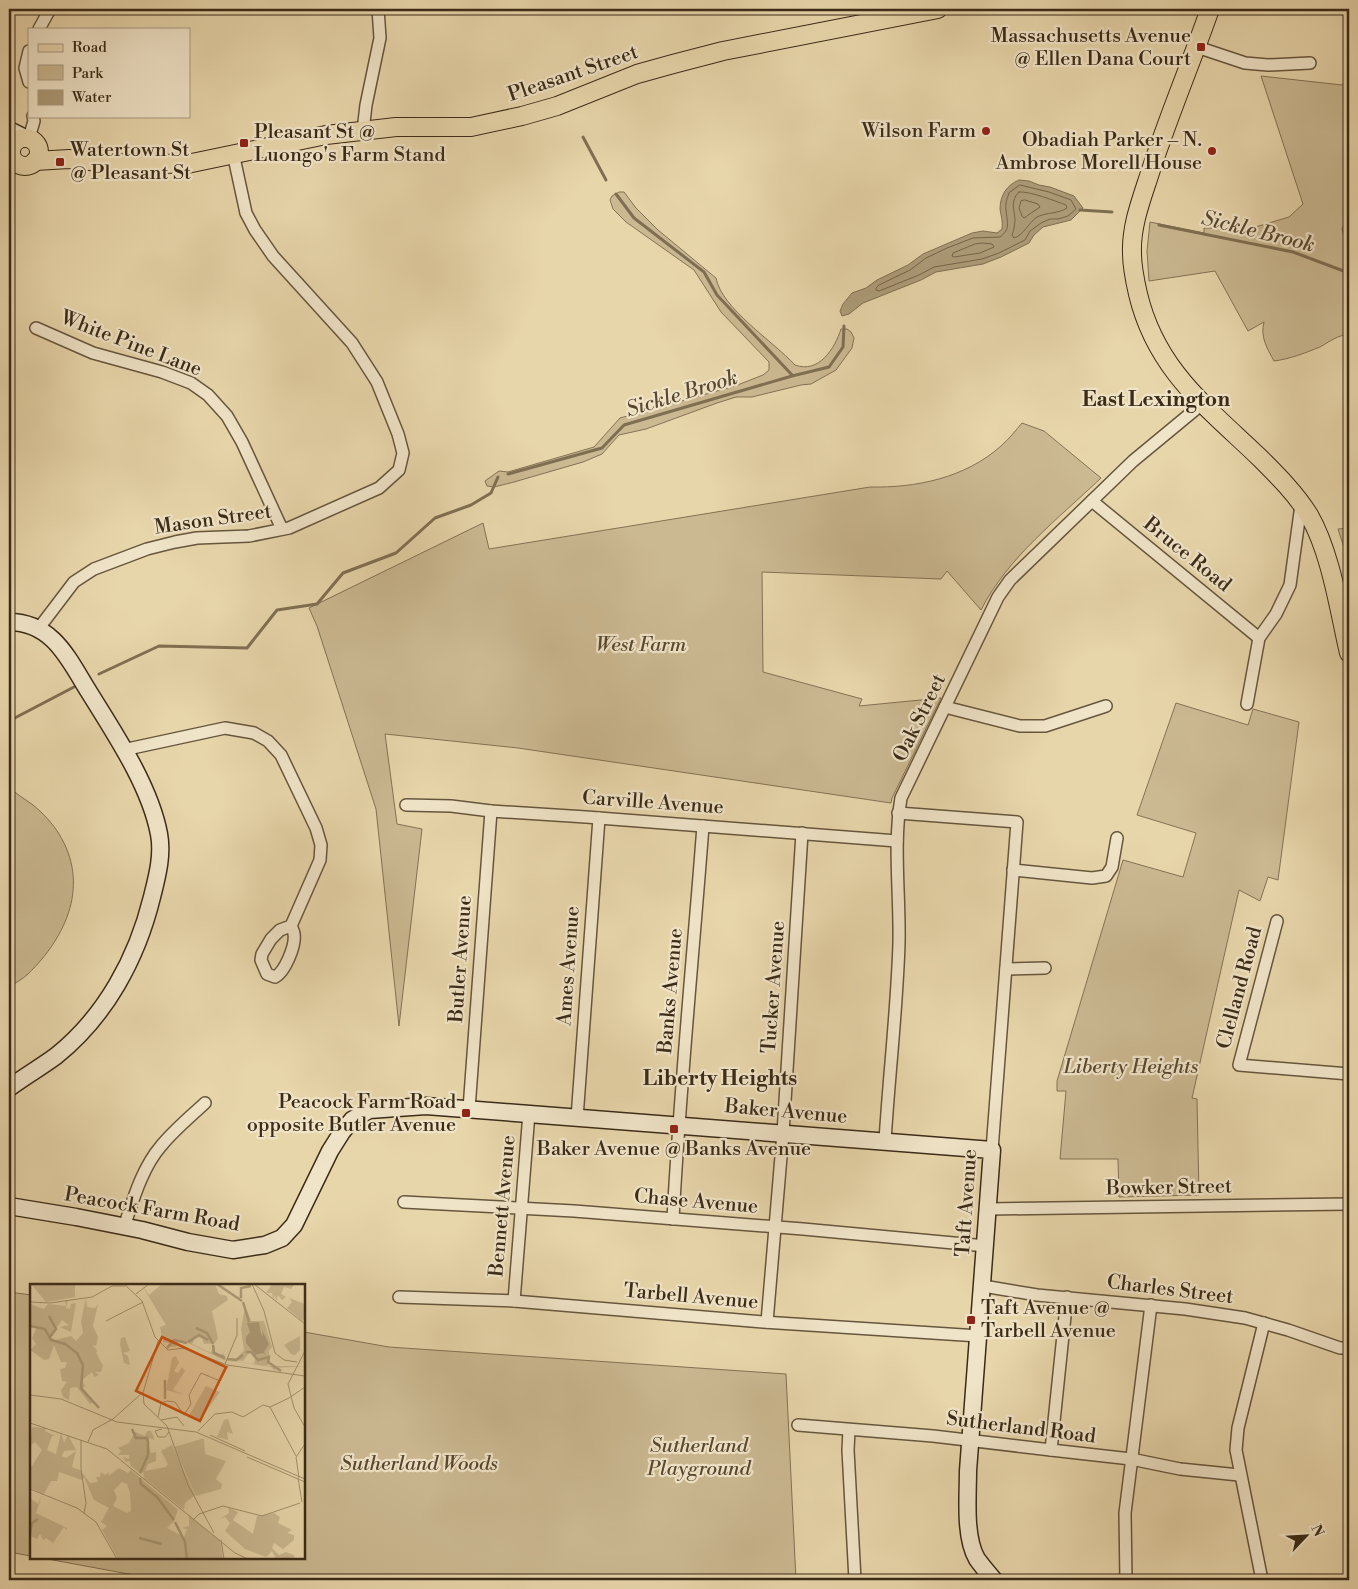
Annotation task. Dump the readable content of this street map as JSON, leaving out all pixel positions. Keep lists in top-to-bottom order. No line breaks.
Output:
{"streets":{"main road":["Pleasant Street"],"street":["White Pine Lane","Mason Street","Bruce Road","Oak Street","Carville Avenue","Butler Avenue","Ames Avenue","Tucker Avenue","Clelland Road","Banks Avenue","Baker Avenue","Bowker Street","Chase Avenue","Taft Avenue","Bennett Avenue","Peacock Farm Road","Charles Street","Tarbell Avenue","Sutherland Road"]},"crossings":[["Pleasant Street","Mason Street"],["White Pine Lane","Mason Street"],["Bruce Road","Oak Street"],["Oak Street","Carville Avenue"],["Oak Street","Baker Avenue"],["Oak Street","Taft Avenue"],["Carville Avenue","Butler Avenue"],["Carville Avenue","Ames Avenue"],["Carville Avenue","Tucker Avenue"],["Carville Avenue","Banks Avenue"],["Butler Avenue","Baker Avenue"],["Ames Avenue","Baker Avenue"],["Tucker Avenue","Baker Avenue"],["Tucker Avenue","Chase Avenue"],["Tucker Avenue","Tarbell Avenue"],["Banks Avenue","Baker Avenue"],["Banks Avenue","Chase Avenue"],["Baker Avenue","Taft Avenue"],["Baker Avenue","Bennett Avenue"],["Baker Avenue","Peacock Farm Road"],["Bowker Street","Taft Avenue"],["Chase Avenue","Taft Avenue"],["Chase Avenue","Bennett Avenue"],["Taft Avenue","Charles Street"],["Taft Avenue","Tarbell Avenue"],["Taft Avenue","Sutherland Road"],["Bennett Avenue","Tarbell Avenue"]],"districts":["East Lexington","Liberty Heights"],"water":["Sickle Brook"],"parks":["West Farm","Liberty Heights","Sutherland Playground","Sutherland Woods"],"places":{"transit":["Massachusetts Avenue @ Ellen Dana Court","Pleasant St @ Luongo's Farm Stand","Watertown St @ Pleasant St","Peacock Farm Road opposite Butler Avenue","Baker Avenue @ Banks Avenue","Taft Avenue @ Tarbell Avenue"],"other":["Wilson Farm","Obadiah Parker – N. Ambrose Morell House"]},"legend":["Road","Park","Water"],"north":"top right"}
